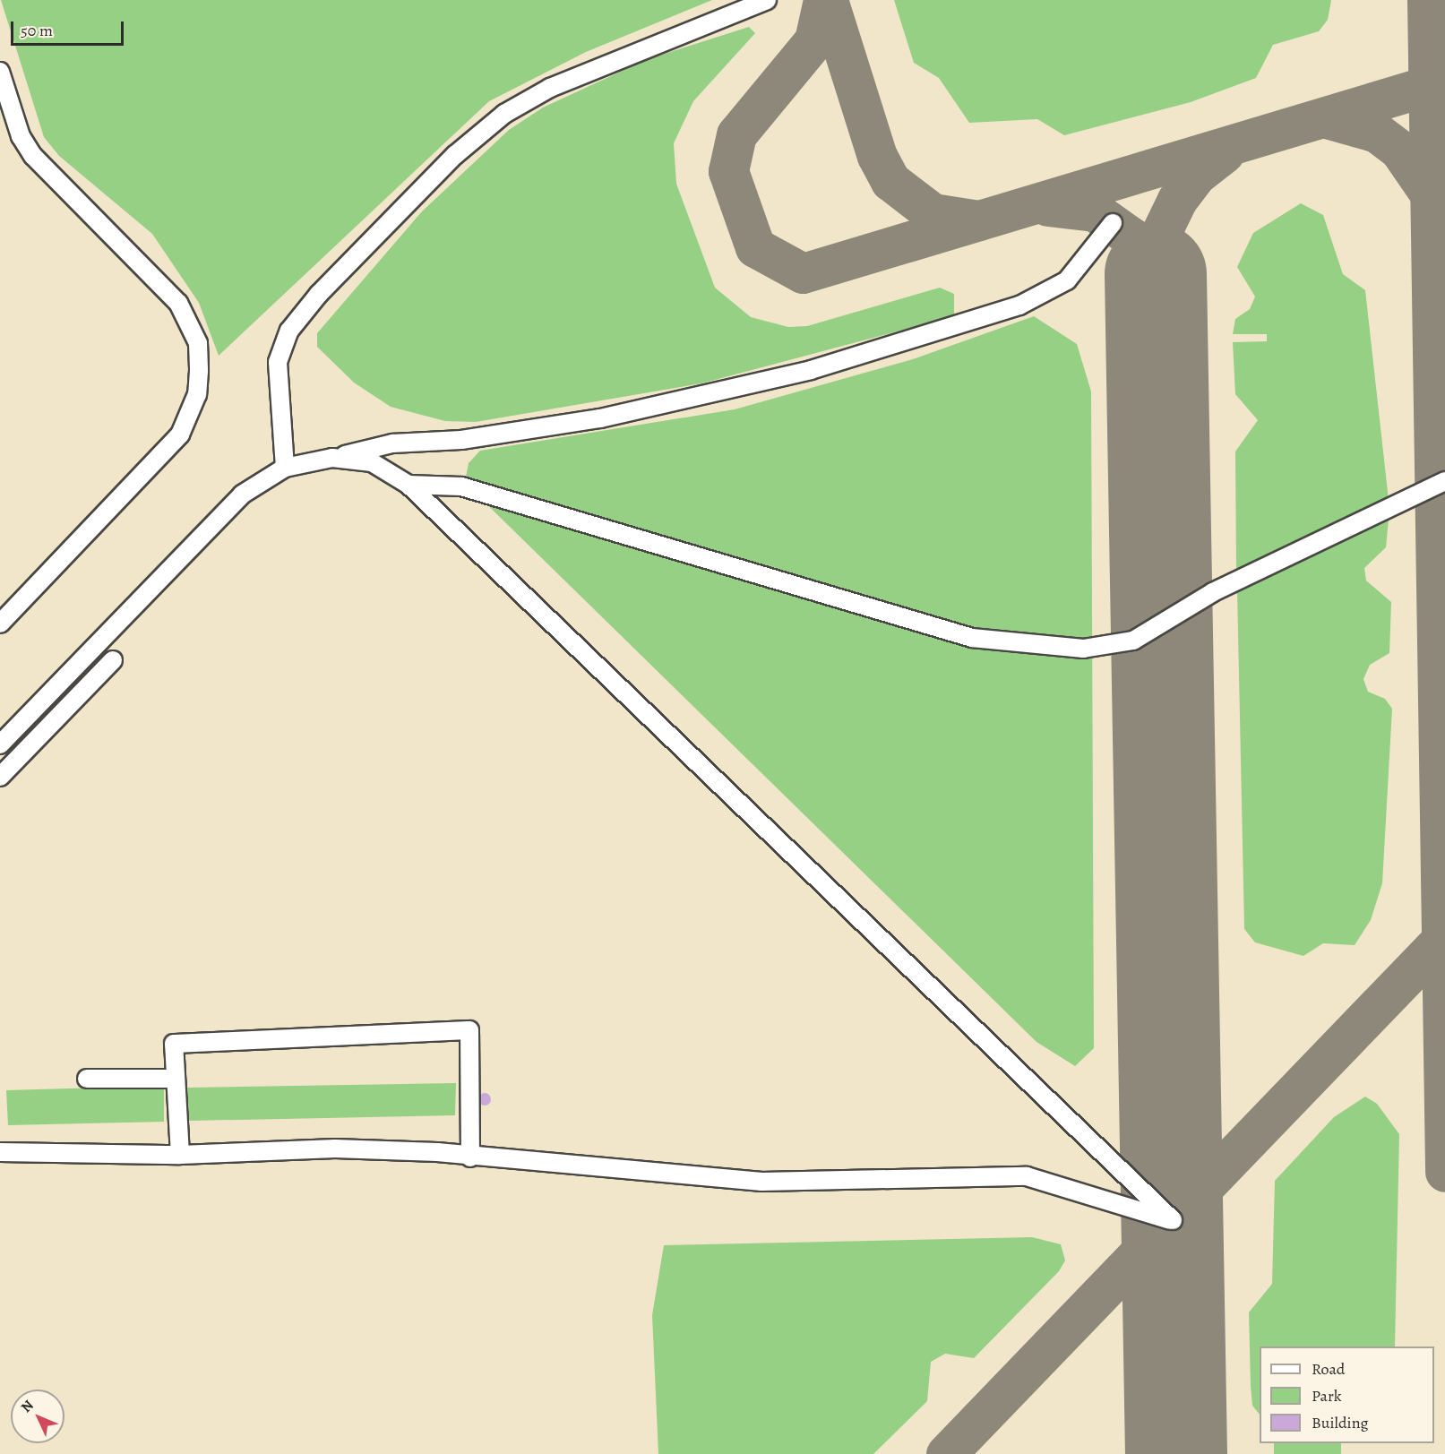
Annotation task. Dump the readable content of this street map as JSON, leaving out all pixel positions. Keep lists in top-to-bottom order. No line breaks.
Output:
{"legend":["Road","Park","Building"],"scale_bar":"50 m","north":"top left"}
